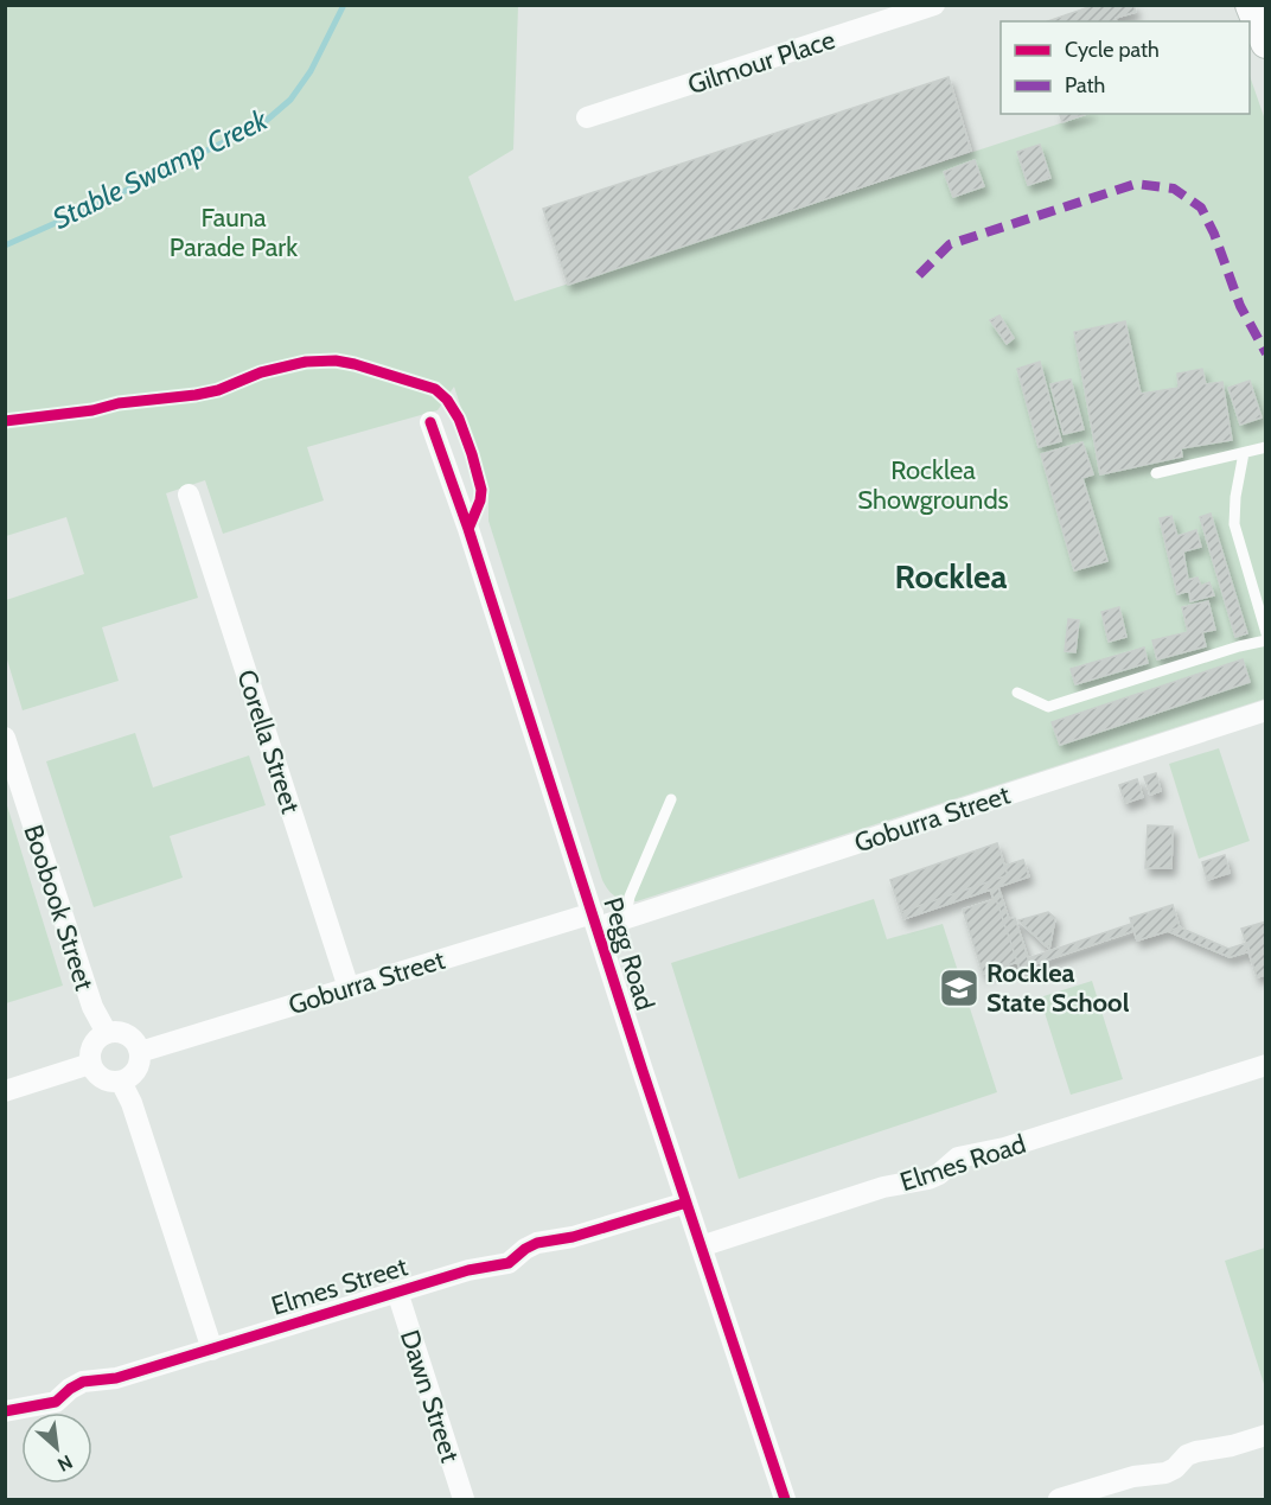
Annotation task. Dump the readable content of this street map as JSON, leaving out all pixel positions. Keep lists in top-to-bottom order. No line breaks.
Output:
{"streets":{"street":["Gilmour Place","Corella Street","Goburra Street","Boobook Street","Pegg Road","Elmes Road","Elmes Street","Dawn Street"]},"crossings":[["Corella Street","Goburra Street"],["Goburra Street","Boobook Street"],["Goburra Street","Pegg Road"],["Pegg Road","Elmes Road"],["Pegg Road","Elmes Street"],["Elmes Street","Dawn Street"]],"districts":["Rocklea"],"water":["Stable Swamp Creek"],"parks":["Fauna Parade Park","Rocklea Showgrounds"],"places":{"school or university":["Rocklea State School"]},"legend":["Cycle path","Path"],"north":"bottom right"}
